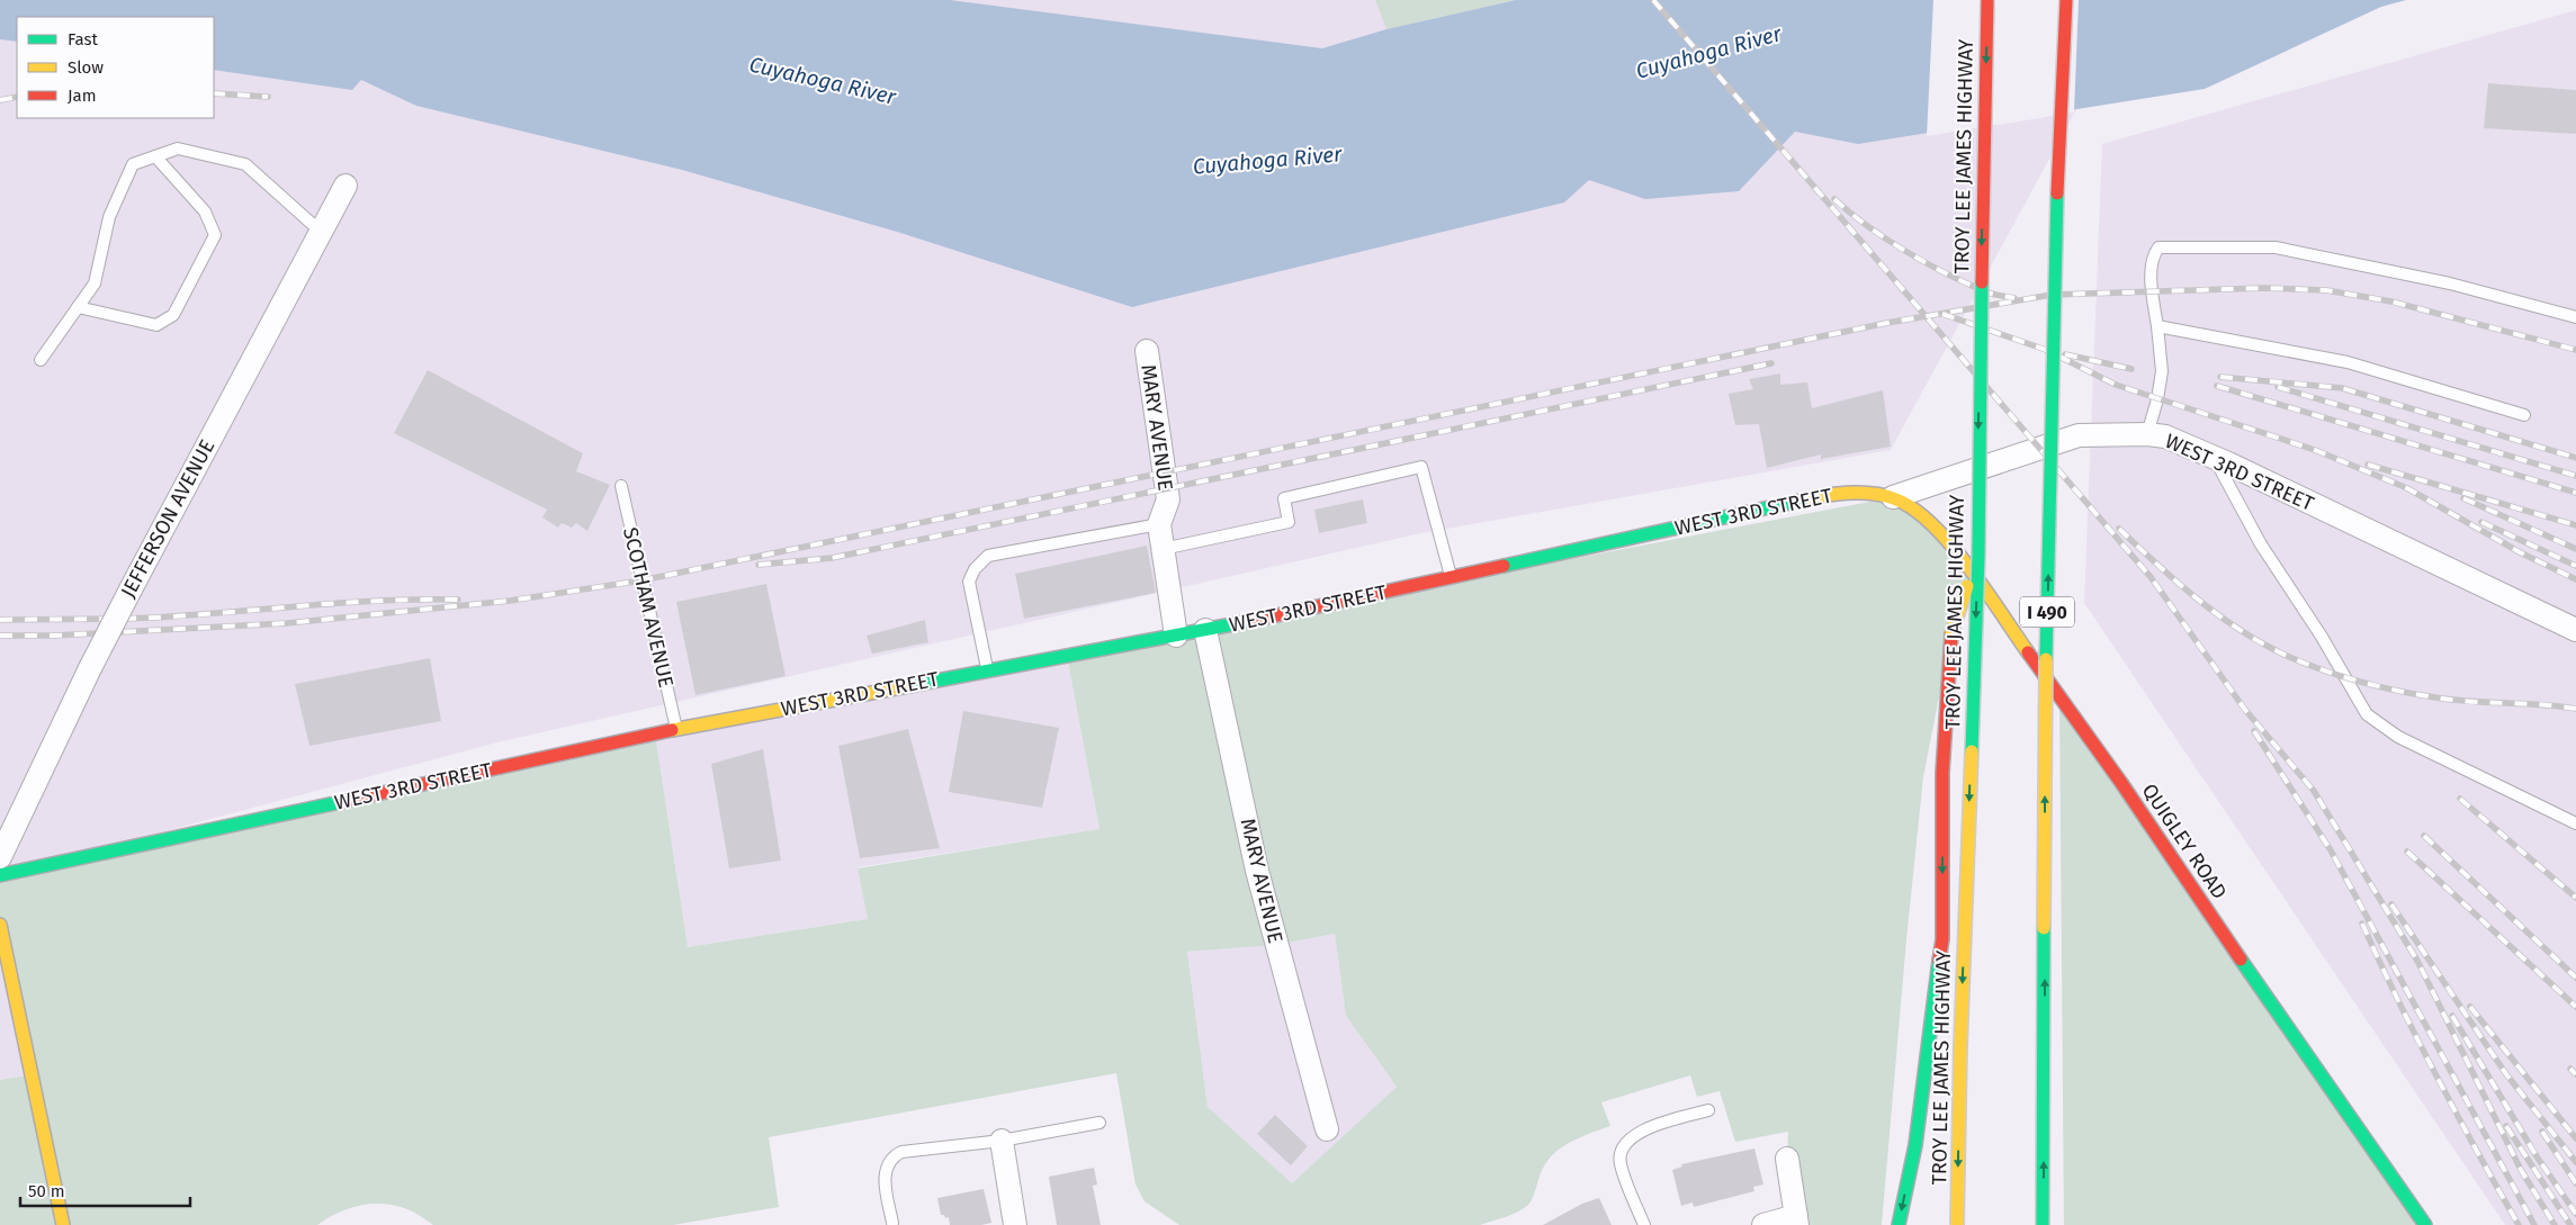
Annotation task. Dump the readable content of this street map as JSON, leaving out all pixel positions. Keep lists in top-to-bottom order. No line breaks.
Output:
{"streets":{"main road":["TROY LEE JAMES HIGHWAY","WEST 3RD STREET","I 490","QUIGLEY ROAD"],"street":["MARY AVENUE","JEFFERSON AVENUE"],"lane":["SCOTHAM AVENUE"]},"crossings":[["MARY AVENUE","WEST 3RD STREET"],["WEST 3RD STREET","SCOTHAM AVENUE"],["WEST 3RD STREET","QUIGLEY ROAD"]],"water":["Cuyahoga River"],"legend":["Fast","Slow","Jam"],"scale_bar":"50 m"}
